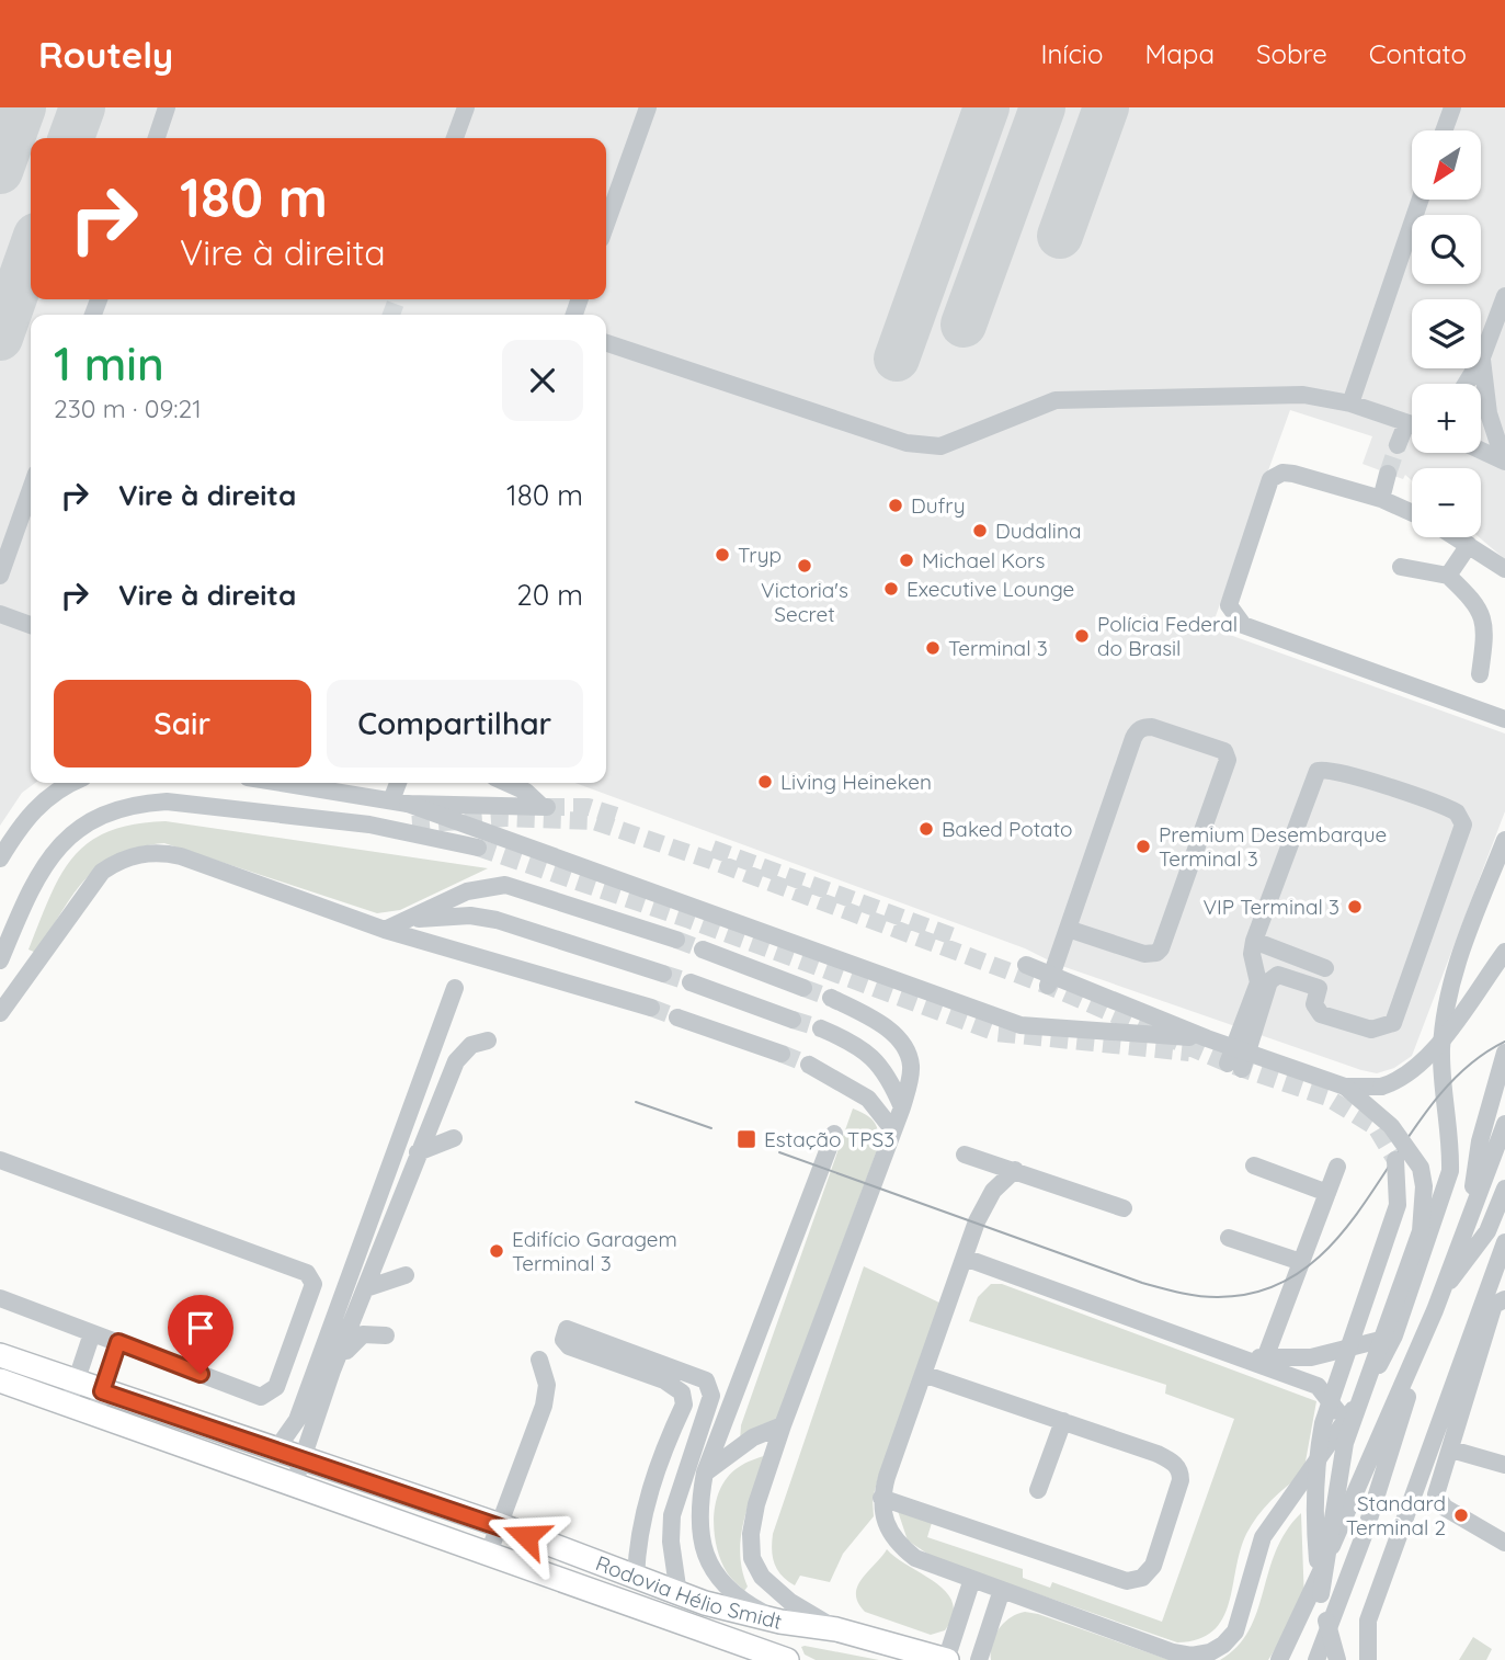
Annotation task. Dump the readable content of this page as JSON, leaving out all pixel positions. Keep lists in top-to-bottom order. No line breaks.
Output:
{"streets":{"main road":["Rodovia Hélio Smidt"]},"places":{"other":["Dufry","Dudalina","Tryp","Michael Kors","Victoria's Secret","Executive Lounge","Polícia Federal do Brasil","Terminal 3","Living Heineken","Baked Potato","Premium Desembarque Terminal 3","VIP Terminal 3","Edifício Garagem Terminal 3","Standard Terminal 2"],"transit":["Estação TPS3"]},"north":"bottom left","page":{"header":"Routely","nav":["Início","Mapa","Sobre","Contato"],"map_buttons":["+","−"],"turn":["180 m","Vire à direita"],"heading":["1 min","230 m · 09:21"],"list":[{"name":"Vire à direita","value":"180 m"},{"name":"Vire à direita","value":"20 m"}],"buttons":["Sair","Compartilhar"]}}
